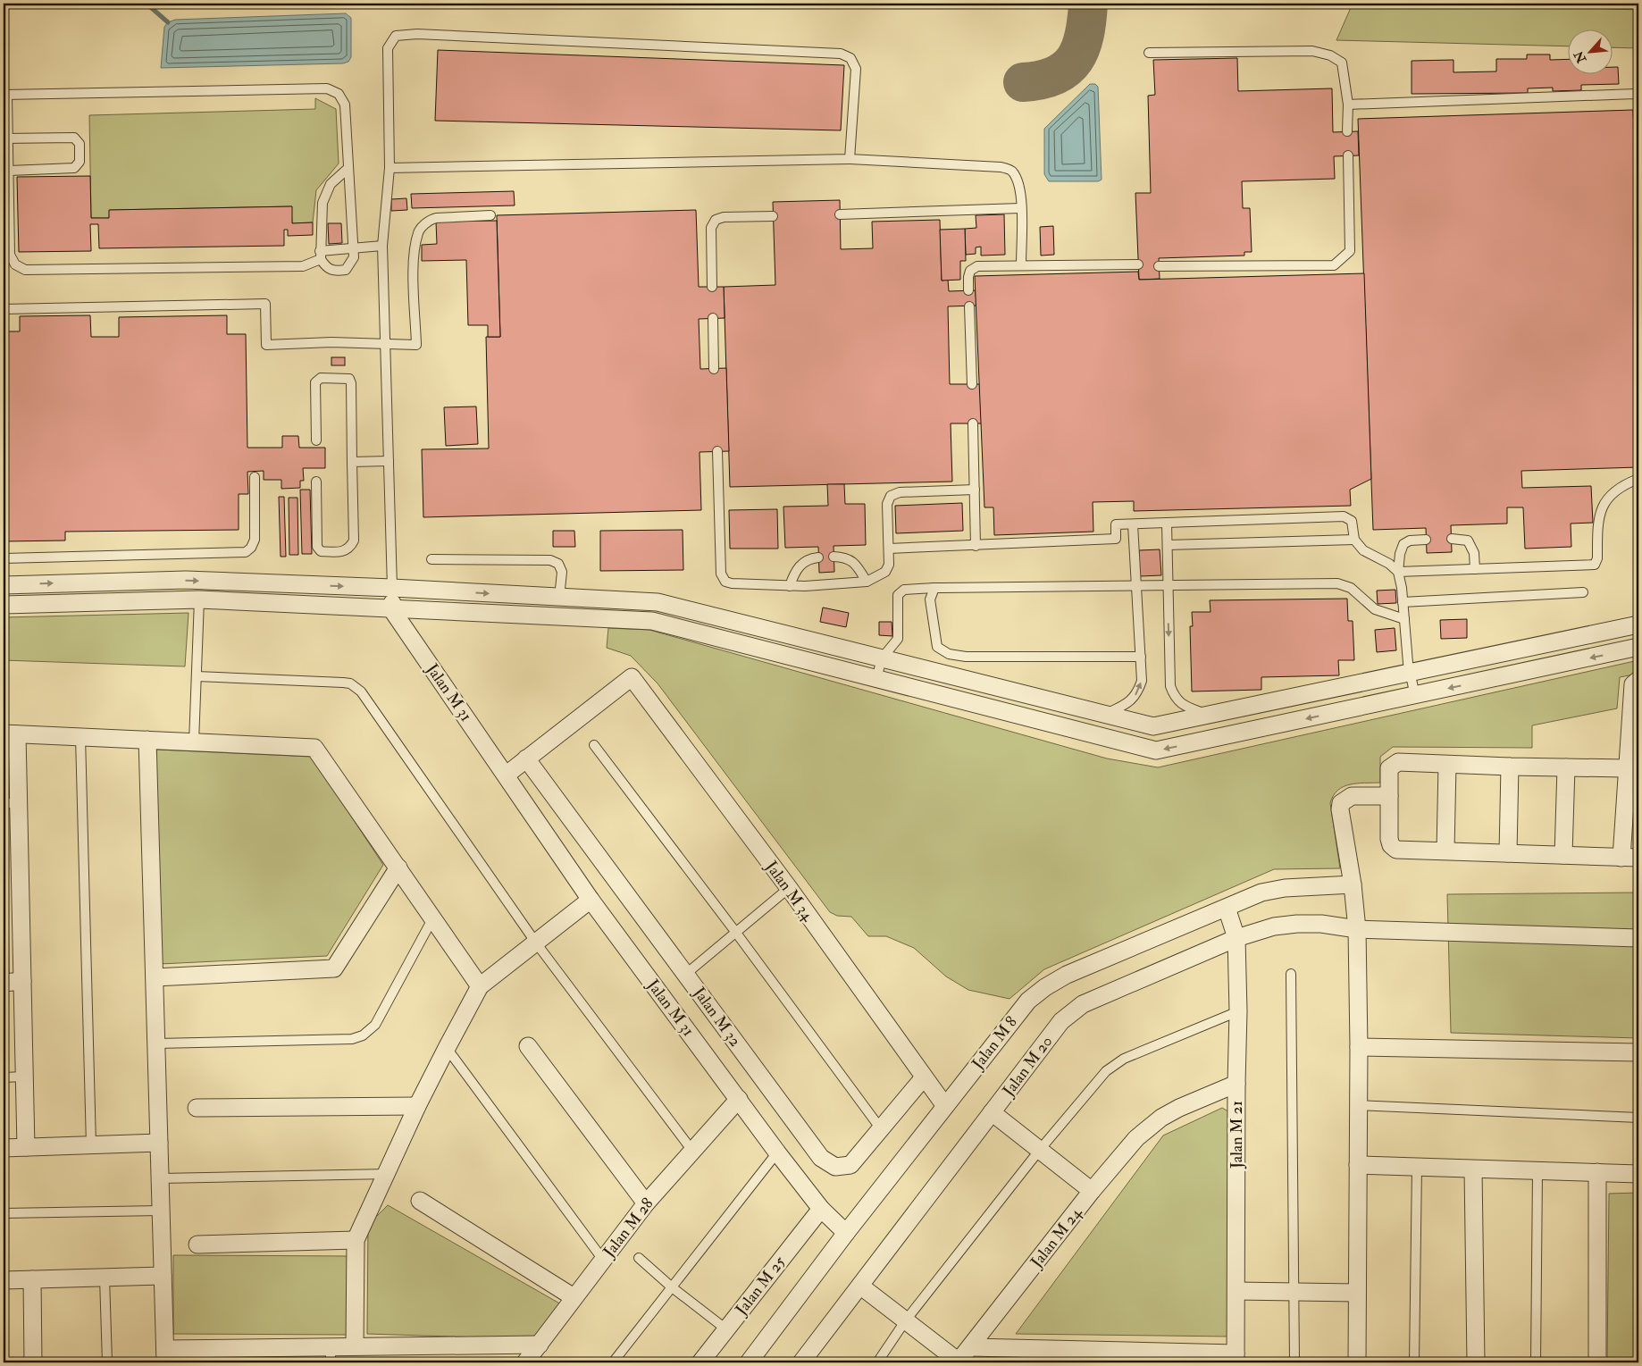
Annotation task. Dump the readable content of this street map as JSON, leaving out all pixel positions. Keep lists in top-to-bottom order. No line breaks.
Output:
{"streets":{"street":["Jalan M 31","Jalan M 34","Jalan M 32","Jalan M 8","Jalan M 20","Jalan M 21","Jalan M 28","Jalan M 24","Jalan M 25"]},"crossings":[["Jalan M 31","Jalan M 8"],["Jalan M 31","Jalan M 28"],["Jalan M 31","Jalan M 25"],["Jalan M 34","Jalan M 32"],["Jalan M 34","Jalan M 8"],["Jalan M 8","Jalan M 21"],["Jalan M 20","Jalan M 21"],["Jalan M 21","Jalan M 24"]],"north":"bottom left"}
